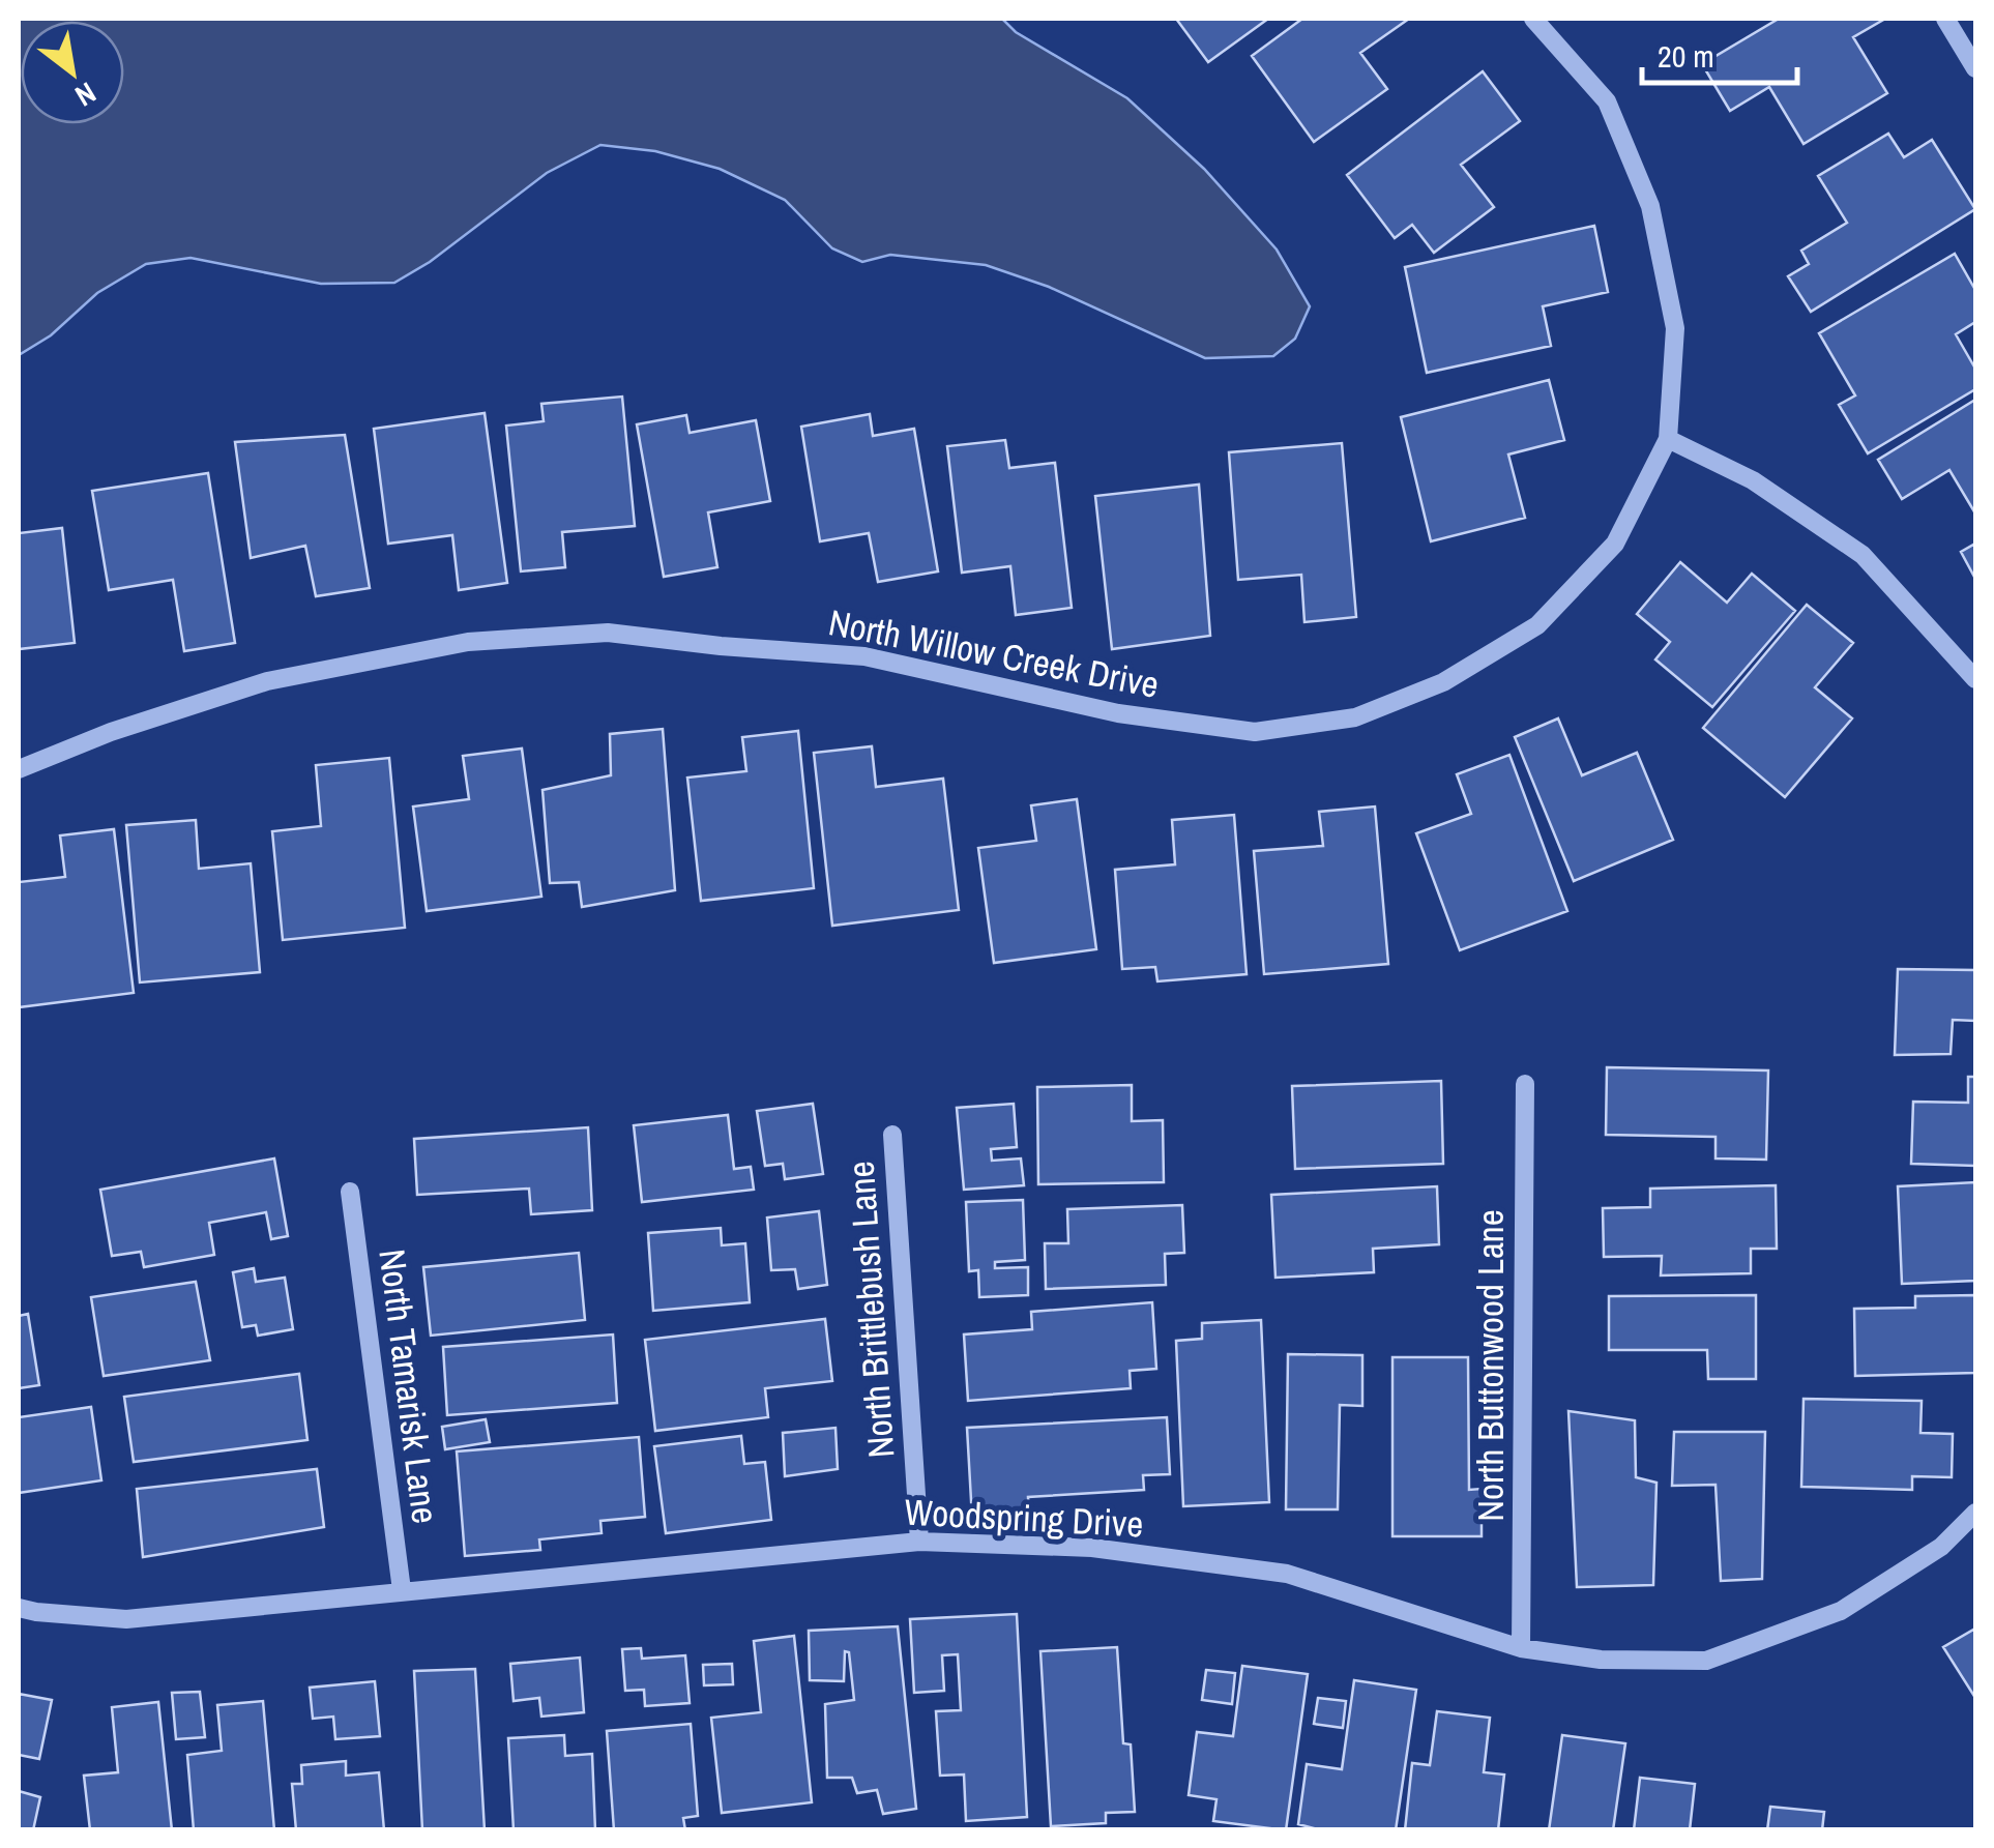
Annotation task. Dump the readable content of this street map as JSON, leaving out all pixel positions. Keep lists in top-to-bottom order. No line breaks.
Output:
{"streets":{"street":["North Willow Creek Drive","North Brittlebush Lane","North Buttonwood Lane","North Tamarisk Lane","Woodspring Drive"]},"crossings":[["North Brittlebush Lane","Woodspring Drive"],["North Buttonwood Lane","Woodspring Drive"],["North Tamarisk Lane","Woodspring Drive"]],"scale_bar":"20 m","north":"bottom right"}
